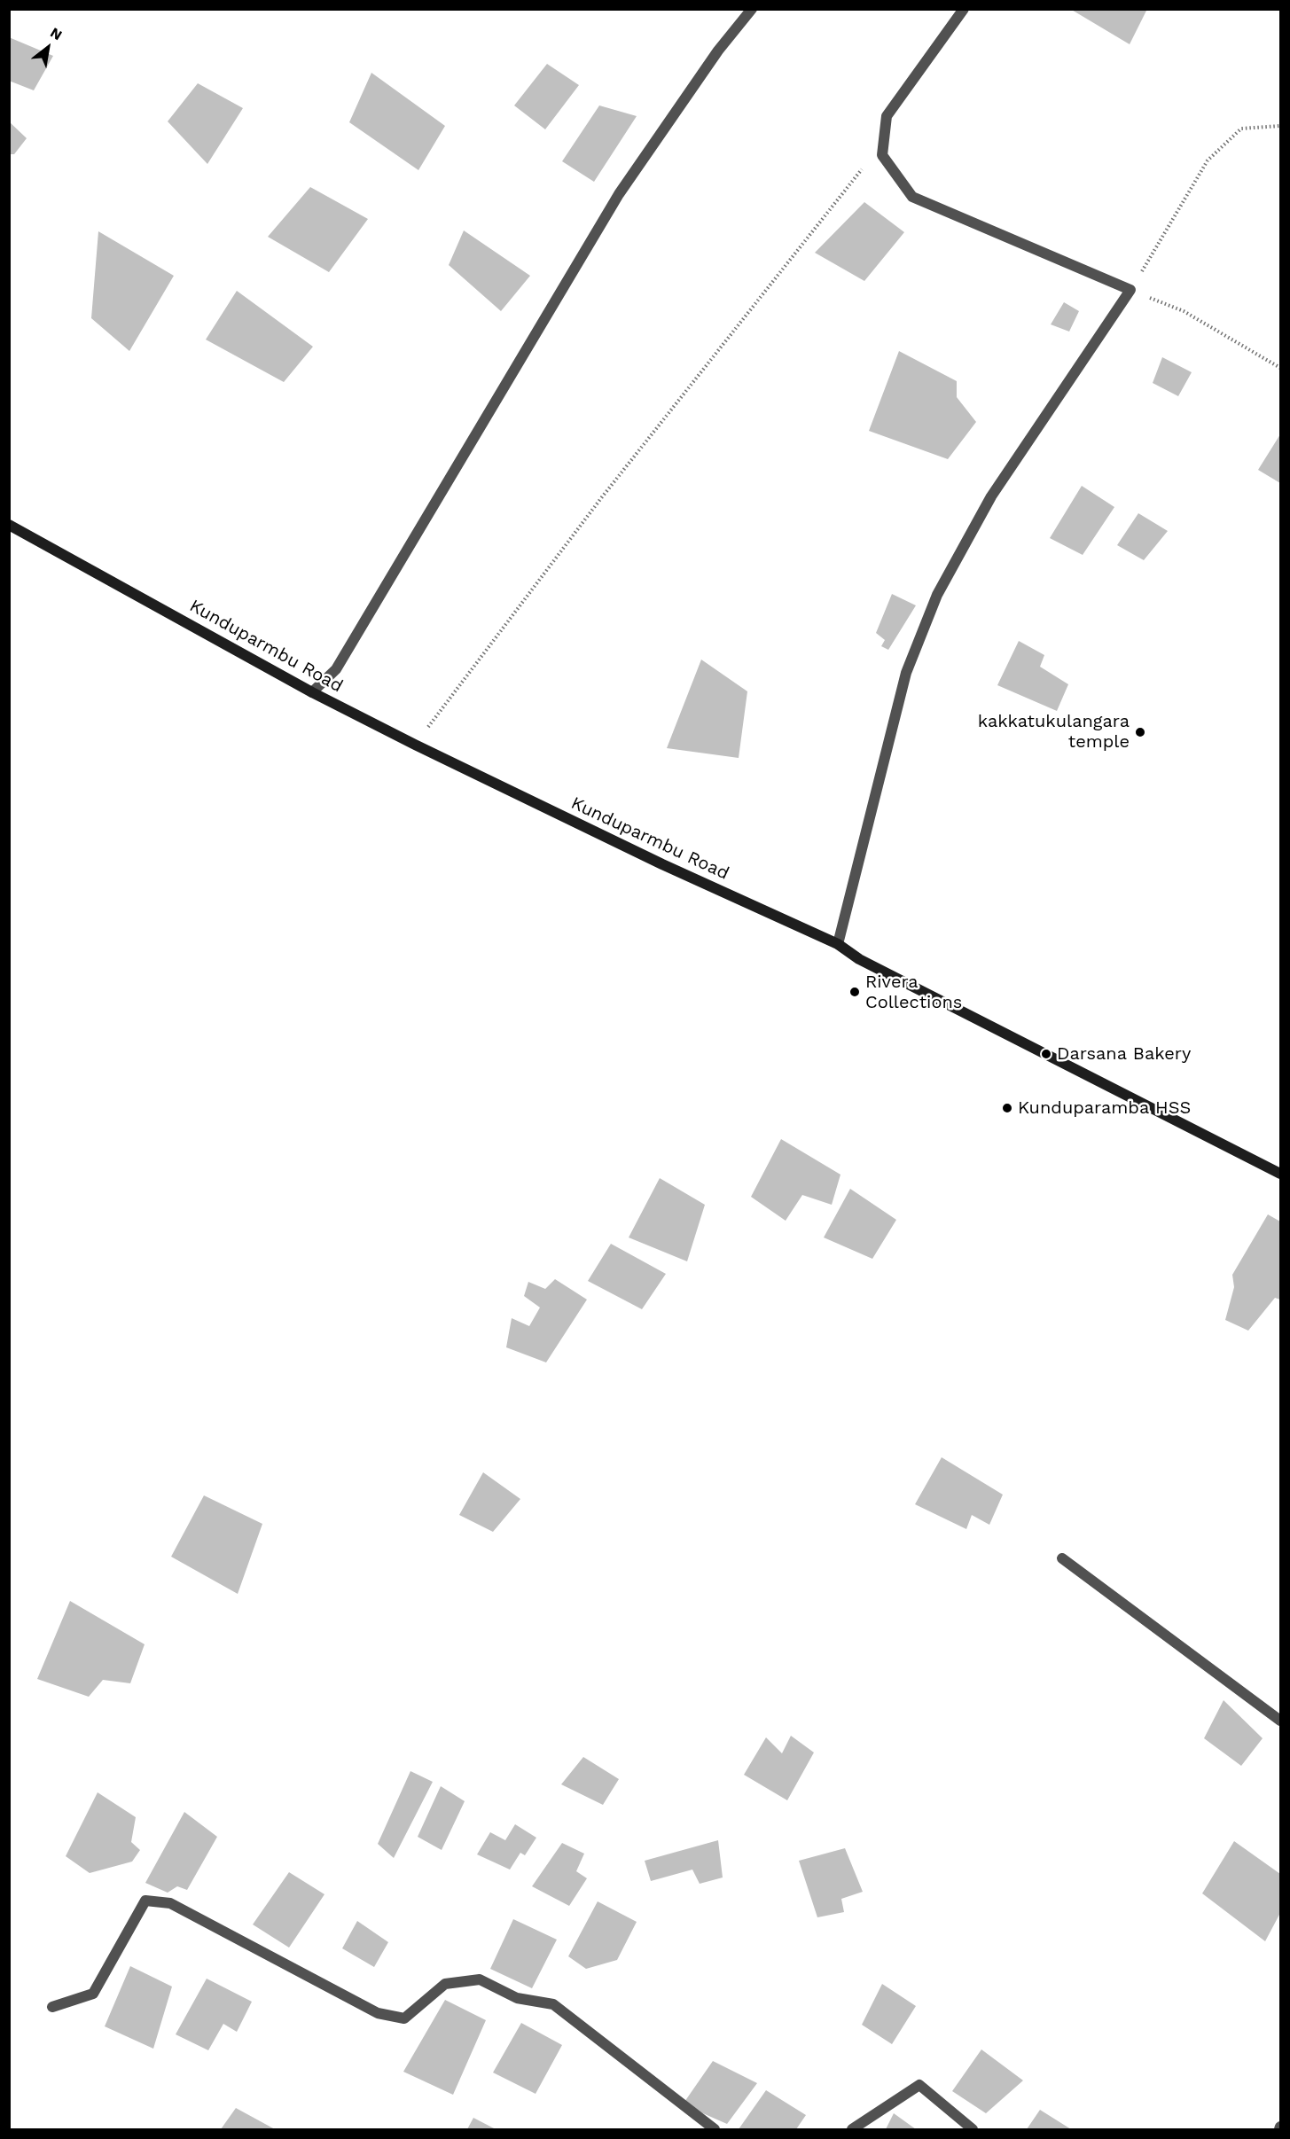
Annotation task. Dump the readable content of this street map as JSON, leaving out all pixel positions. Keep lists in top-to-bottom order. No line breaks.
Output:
{"streets":{"main road":["Kunduparmbu Road"]},"places":["kakkatukulangara temple","Rivera Collections","Darsana Bakery","Kunduparamba HSS"],"north":"top right"}
